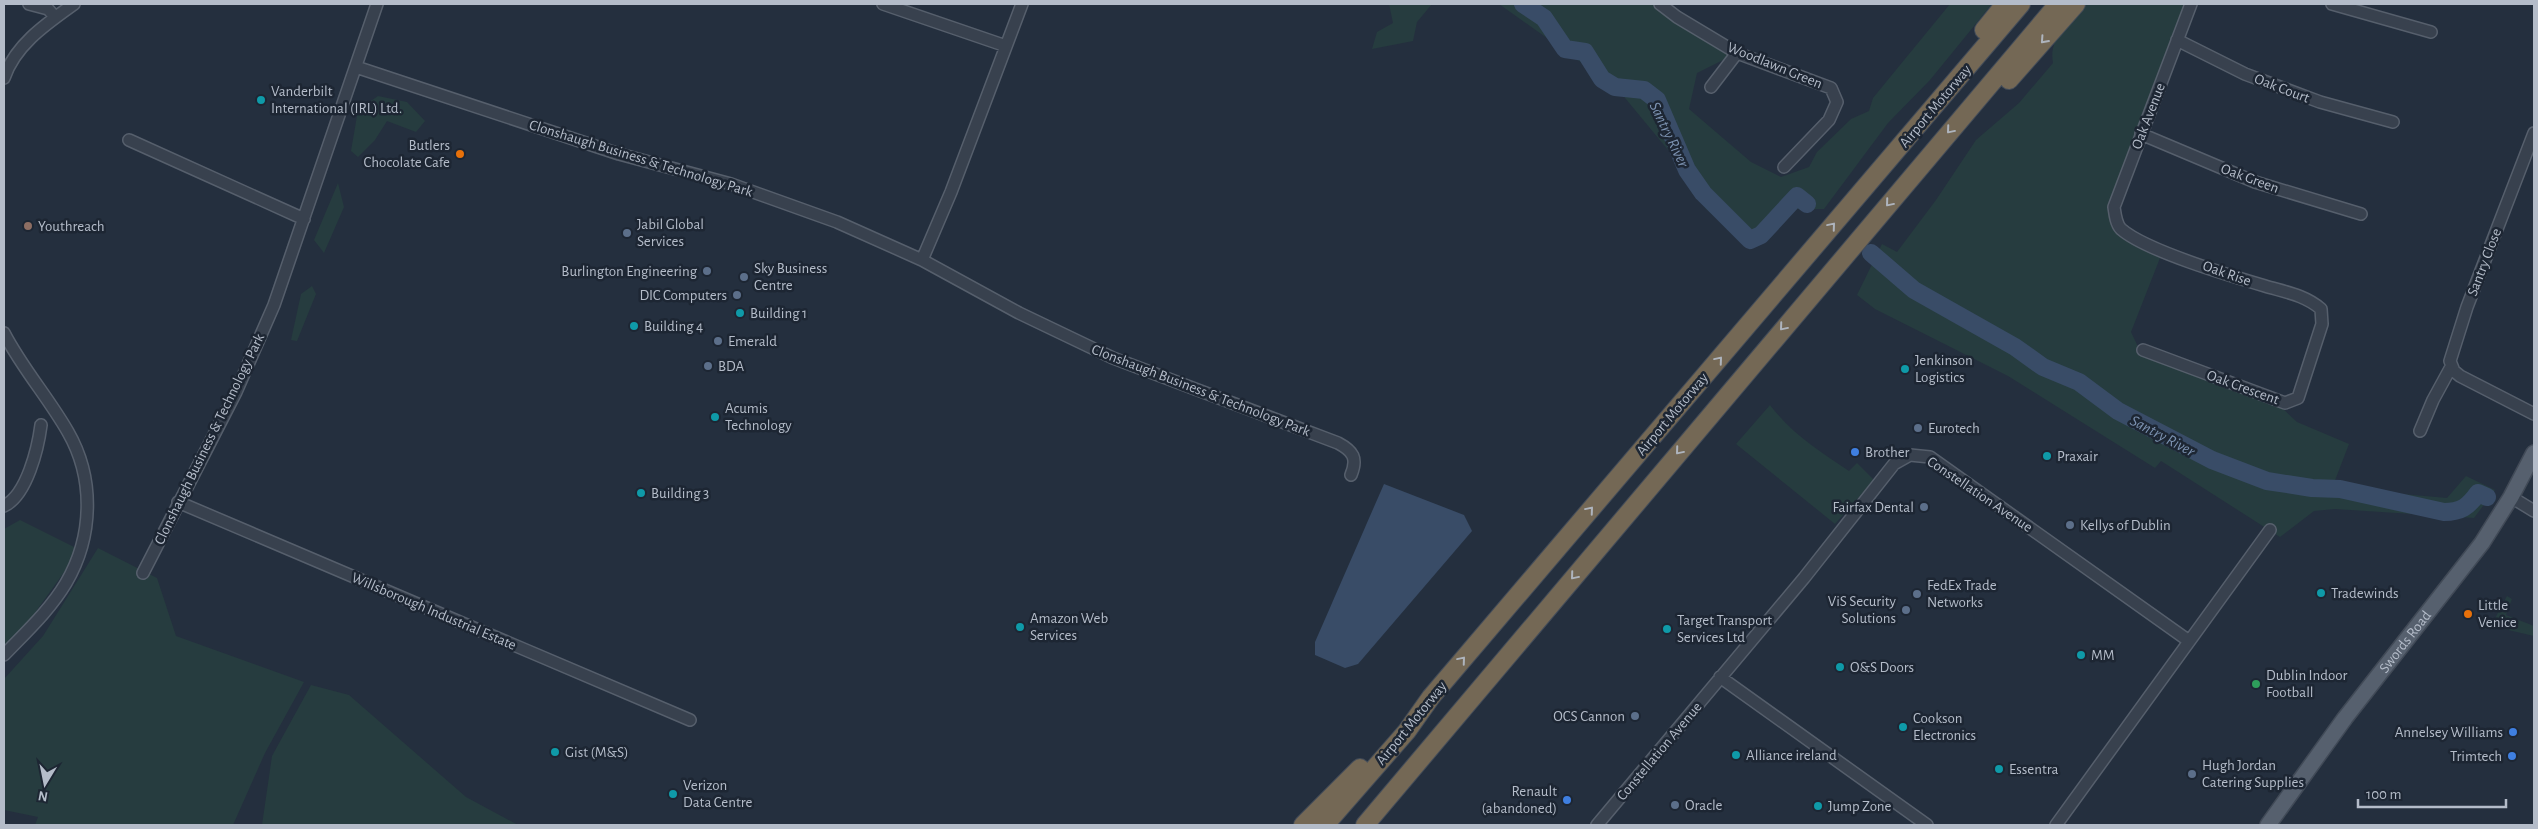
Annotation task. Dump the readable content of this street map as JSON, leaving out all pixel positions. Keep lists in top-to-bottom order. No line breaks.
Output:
{"streets":{"highway":["Airport Motorway"],"main road":["Swords Road"],"street":["Woodlawn Green","Oak Court","Oak Avenue","Clonshaugh Business & Technology Park","Oak Green","Santry Close","Oak Rise","Oak Crescent","Constellation Avenue","Willsborough Industrial Estate"]},"crossings":[["Oak Court","Oak Avenue"],["Oak Avenue","Oak Green"],["Oak Avenue","Oak Rise"],["Clonshaugh Business & Technology Park","Willsborough Industrial Estate"],["Oak Rise","Oak Crescent"]],"water":["Santry River"],"places":["Vanderbilt International (IRL) Ltd.","Butlers Chocolate Cafe","Youthreach","Jabil Global Services","Burlington Engineering","Sky Business Centre","DIC Computers","Building 1","Building 4","Emerald","BDA","Jenkinson Logistics","Acumis Technology","Eurotech","Brother","Praxair","Building 3","Fairfax Dental","Kellys of Dublin","Tradewinds","FedEx Trade Networks","ViS Security Solutions","Little Venice","Amazon Web Services","Target Transport Services Ltd","MM","O&S Doors","Dublin Indoor Football","OCS Cannon","Cookson Electronics","Annelsey Williams","Gist (M&S)","Alliance ireland","Trimtech","Essentra","Hugh Jordan Catering Supplies","Verizon Data Centre","Renault (abandoned)","Oracle","Jump Zone"],"scale_bar":"100 m","north":"bottom"}
